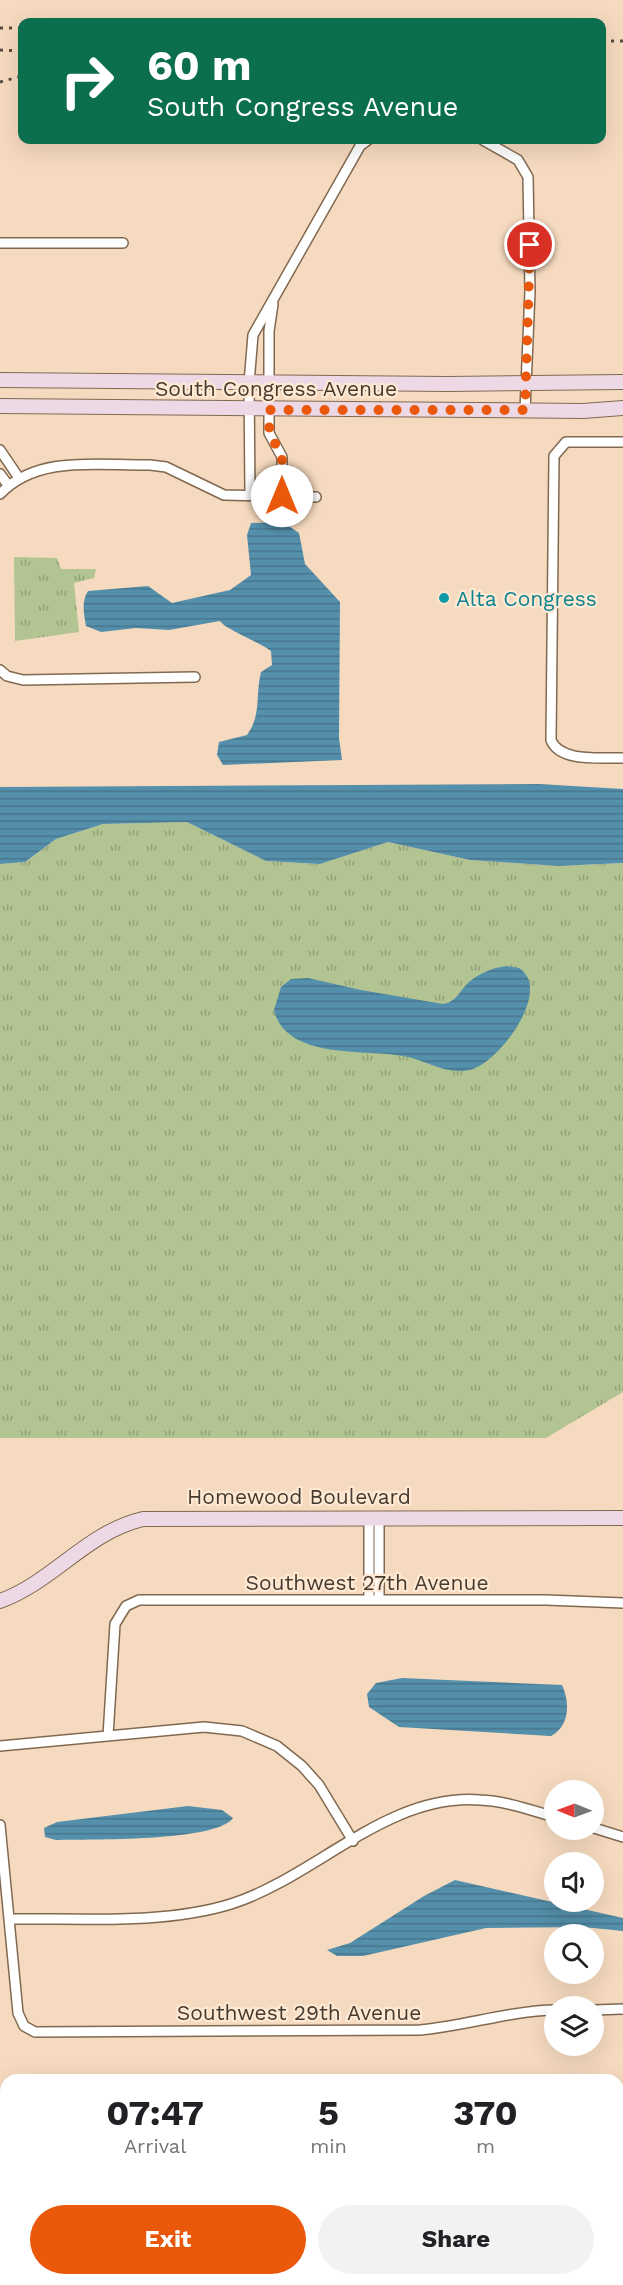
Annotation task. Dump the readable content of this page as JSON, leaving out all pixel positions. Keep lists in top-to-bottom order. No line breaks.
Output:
{"streets":{"main road":["South Congress Avenue","Homewood Boulevard"],"street":["Southwest 27th Avenue","Southwest 29th Avenue"]},"places":["Alta Congress"],"north":"left","page":{"turn":["60 m","South Congress Avenue"],"eta":["07:47","Arrival","5","min","370","m"],"buttons":["Exit","Share"]}}
